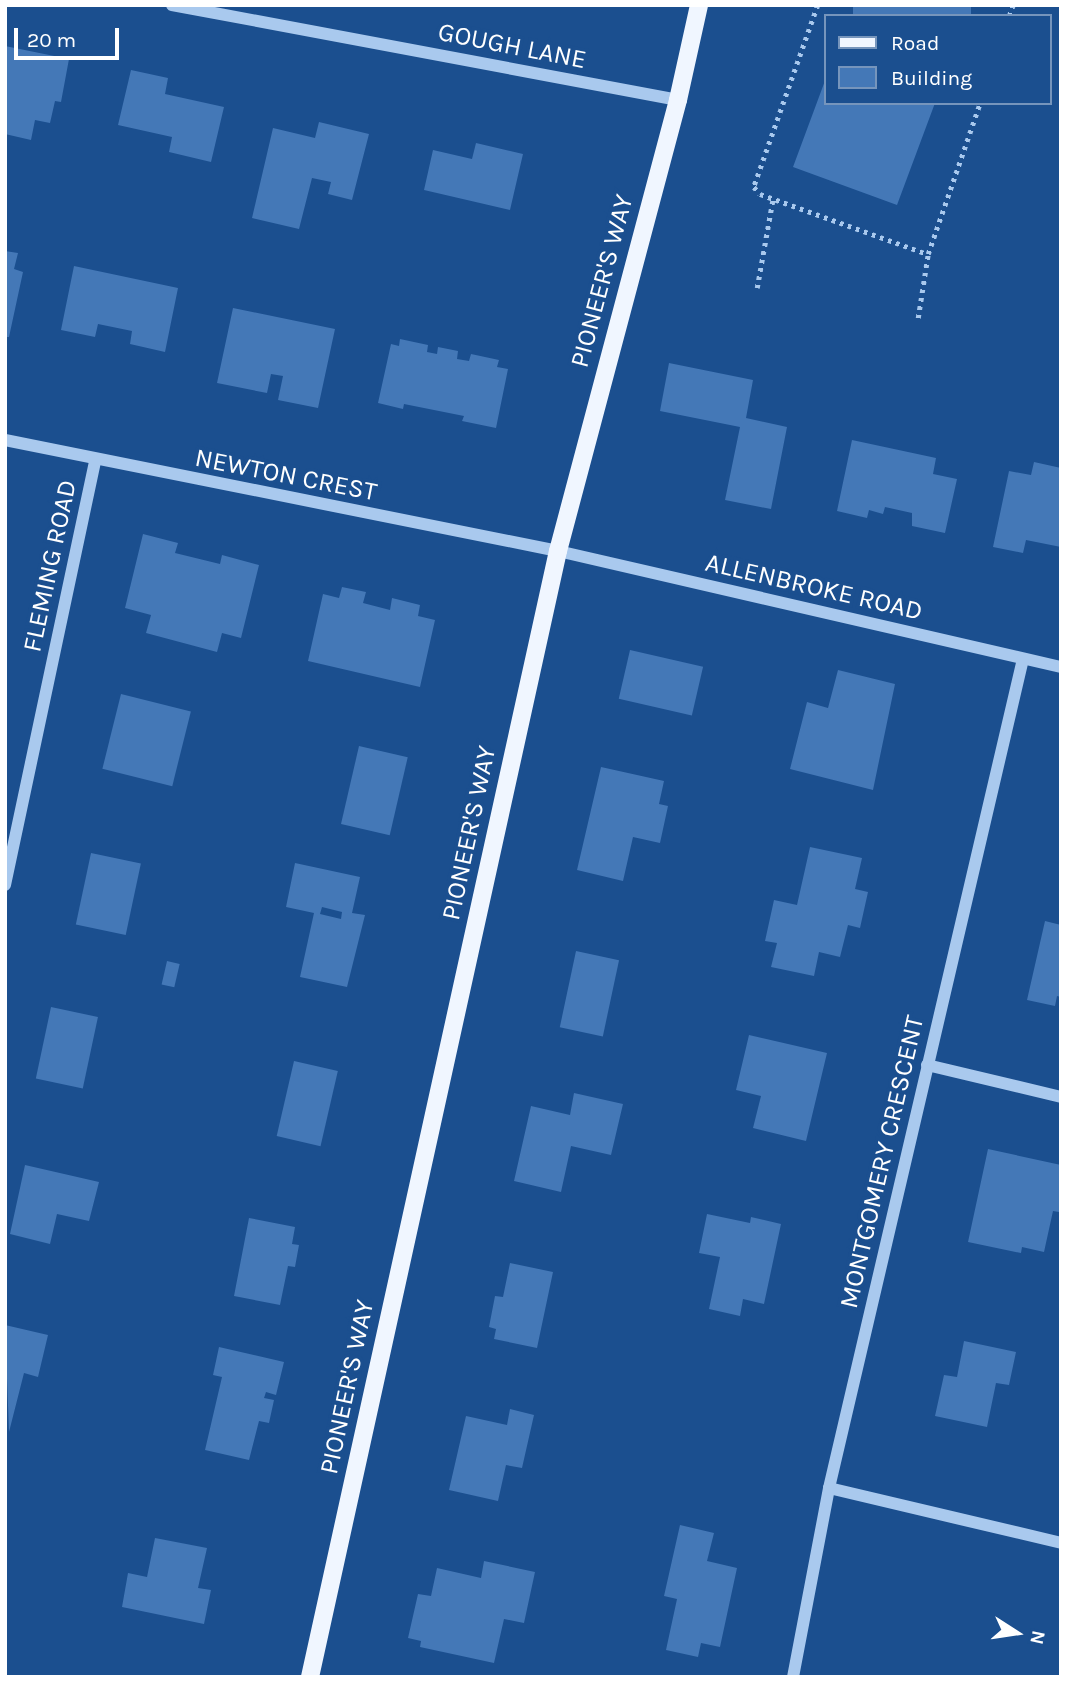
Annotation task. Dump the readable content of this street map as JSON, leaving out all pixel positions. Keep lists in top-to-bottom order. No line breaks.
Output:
{"streets":{"main road":["PIONEER'S WAY"],"street":["GOUGH LANE","NEWTON CREST","FLEMING ROAD","ALLENBROKE ROAD","MONTGOMERY CRESCENT"]},"crossings":[["GOUGH LANE","PIONEER'S WAY"],["PIONEER'S WAY","NEWTON CREST"],["PIONEER'S WAY","ALLENBROKE ROAD"],["NEWTON CREST","FLEMING ROAD"],["NEWTON CREST","ALLENBROKE ROAD"],["ALLENBROKE ROAD","MONTGOMERY CRESCENT"]],"legend":["Road","Building"],"scale_bar":"20 m","north":"right"}
